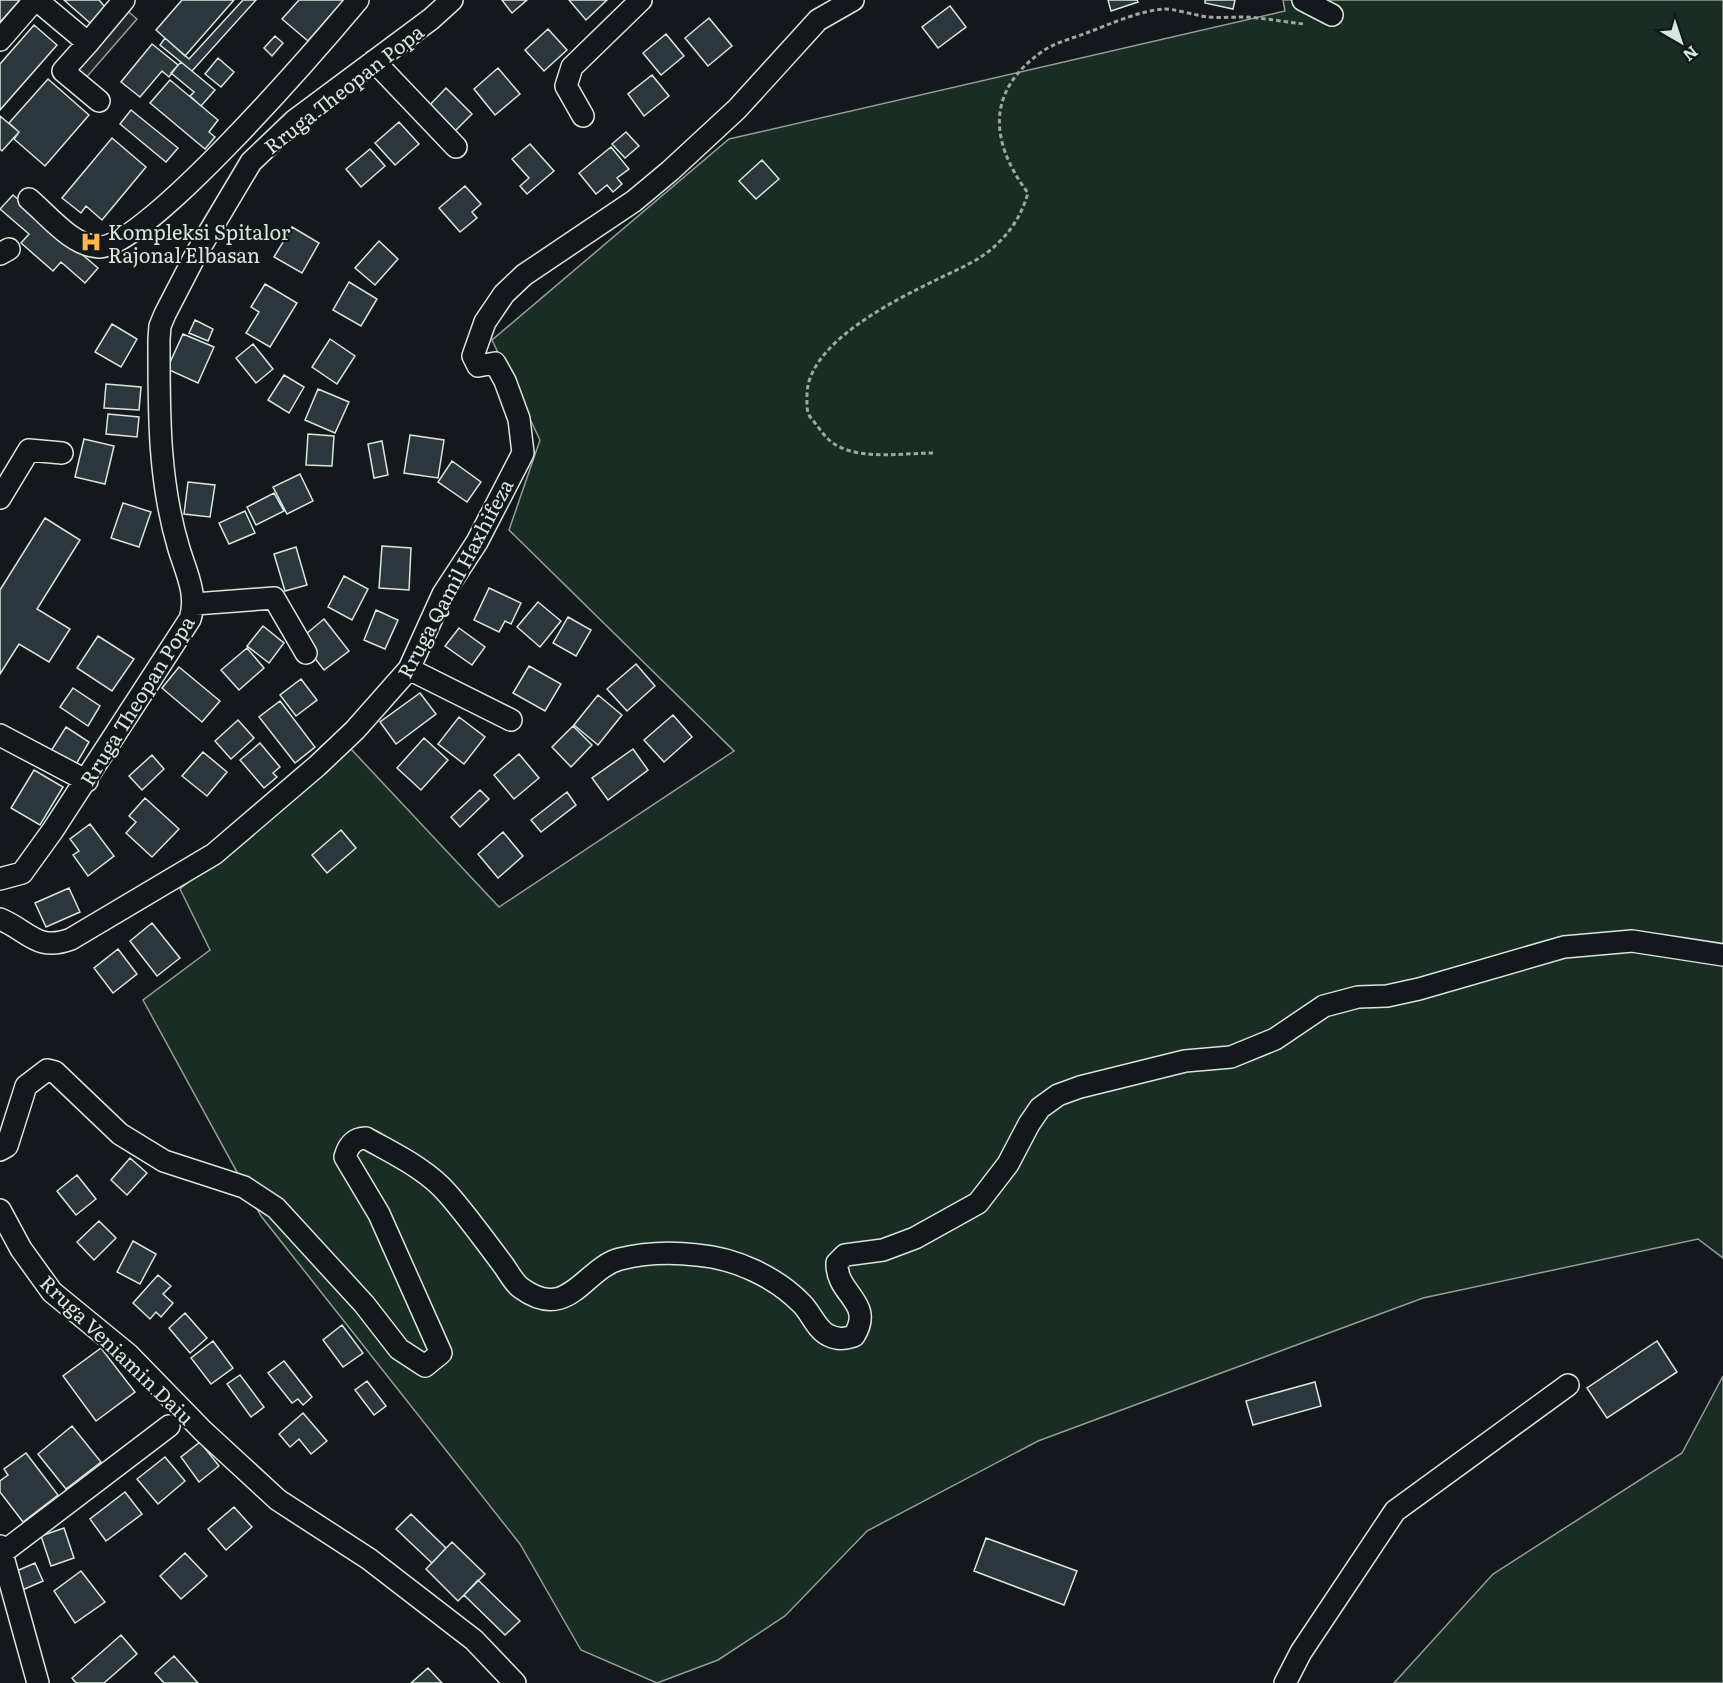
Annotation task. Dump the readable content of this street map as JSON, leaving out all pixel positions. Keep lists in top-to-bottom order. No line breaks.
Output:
{"streets":{"street":["Rruga Theopan Popa","Rruga Qamil Haxhifeza","Rruga Veniamin Daiu"]},"places":{"hospital":["Kompleksi Spitalor Rajonal Elbasan"]},"north":"bottom right"}
